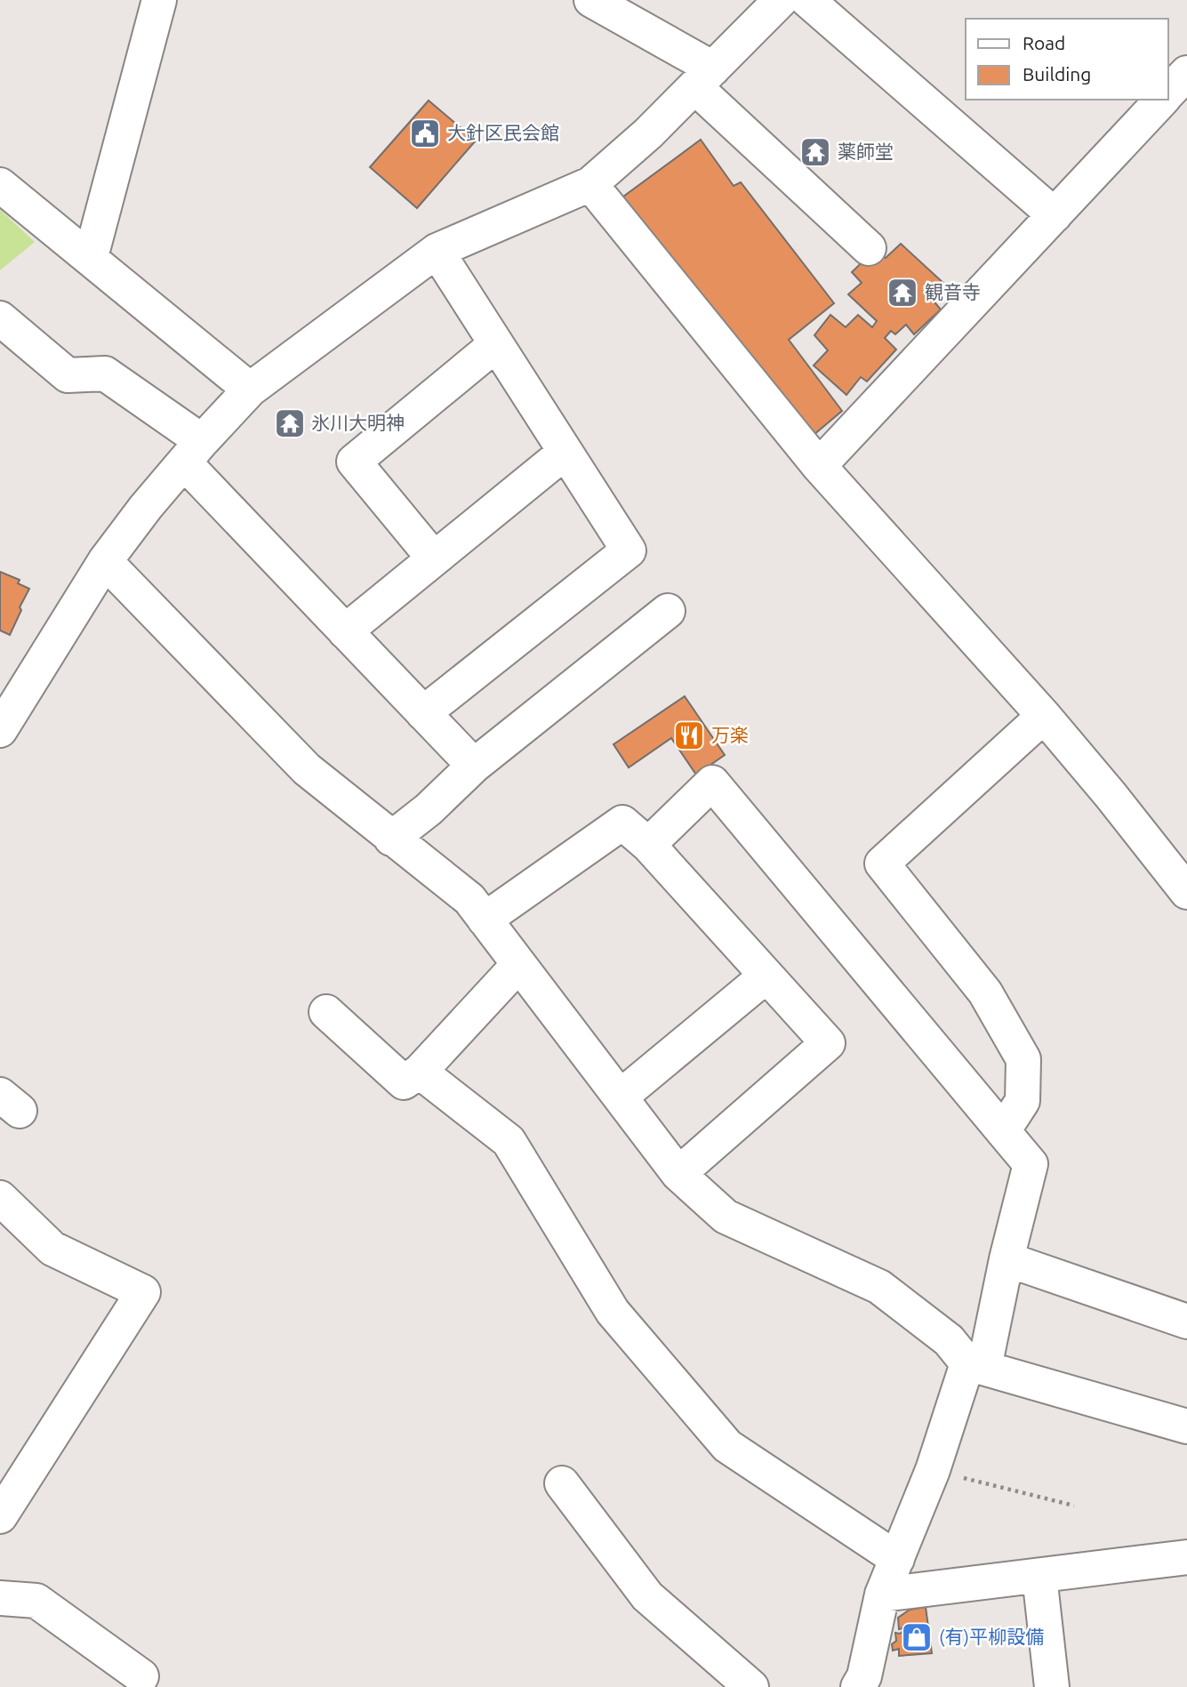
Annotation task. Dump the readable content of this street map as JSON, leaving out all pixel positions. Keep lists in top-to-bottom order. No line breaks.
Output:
{"places":{"public building":["大針区民会館"],"temple":["薬師堂","観音寺","氷川大明神"],"restaurant":["万楽"],"shop":["(有)平柳設備"]},"legend":["Road","Building"]}
